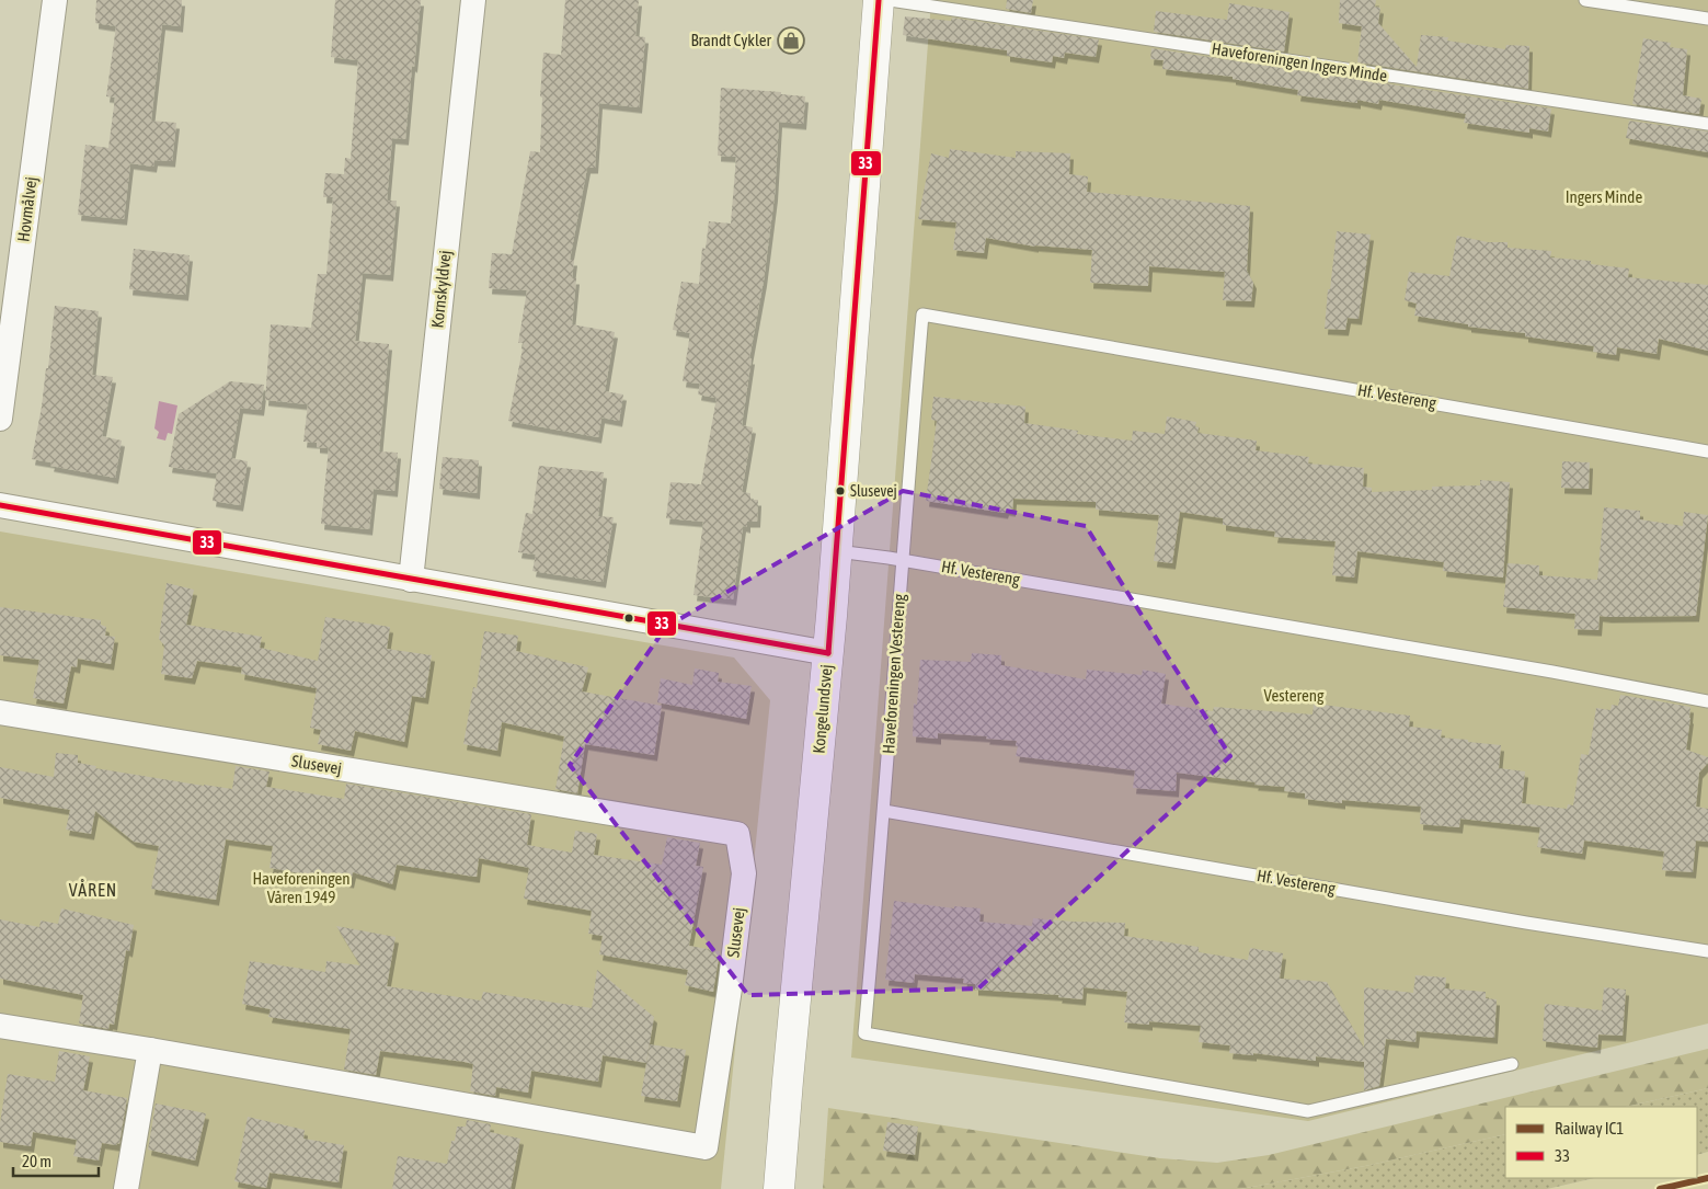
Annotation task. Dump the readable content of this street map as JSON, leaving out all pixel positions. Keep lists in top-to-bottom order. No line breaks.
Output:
{"streets":{"street":["Hovmålvej","Kornskyldvej","Kongelundsvej","Slusevej"],"lane":["Haveforeningen Ingers Minde","Hf. Vestereng","Haveforeningen Vestereng"]},"crossings":[["Hf. Vestereng","Haveforeningen Vestereng"],["Hf. Vestereng","Kongelundsvej"]],"districts":["VÅREN"],"parks":["Ingers Minde","Vestereng","Haveforeningen Våren 1949"],"places":{"shop":["Brandt Cykler"],"other":["Slusevej"]},"lines":["transit line 33","rail line IC1"],"legend":["Railway IC1","33"],"scale_bar":"20 m"}
